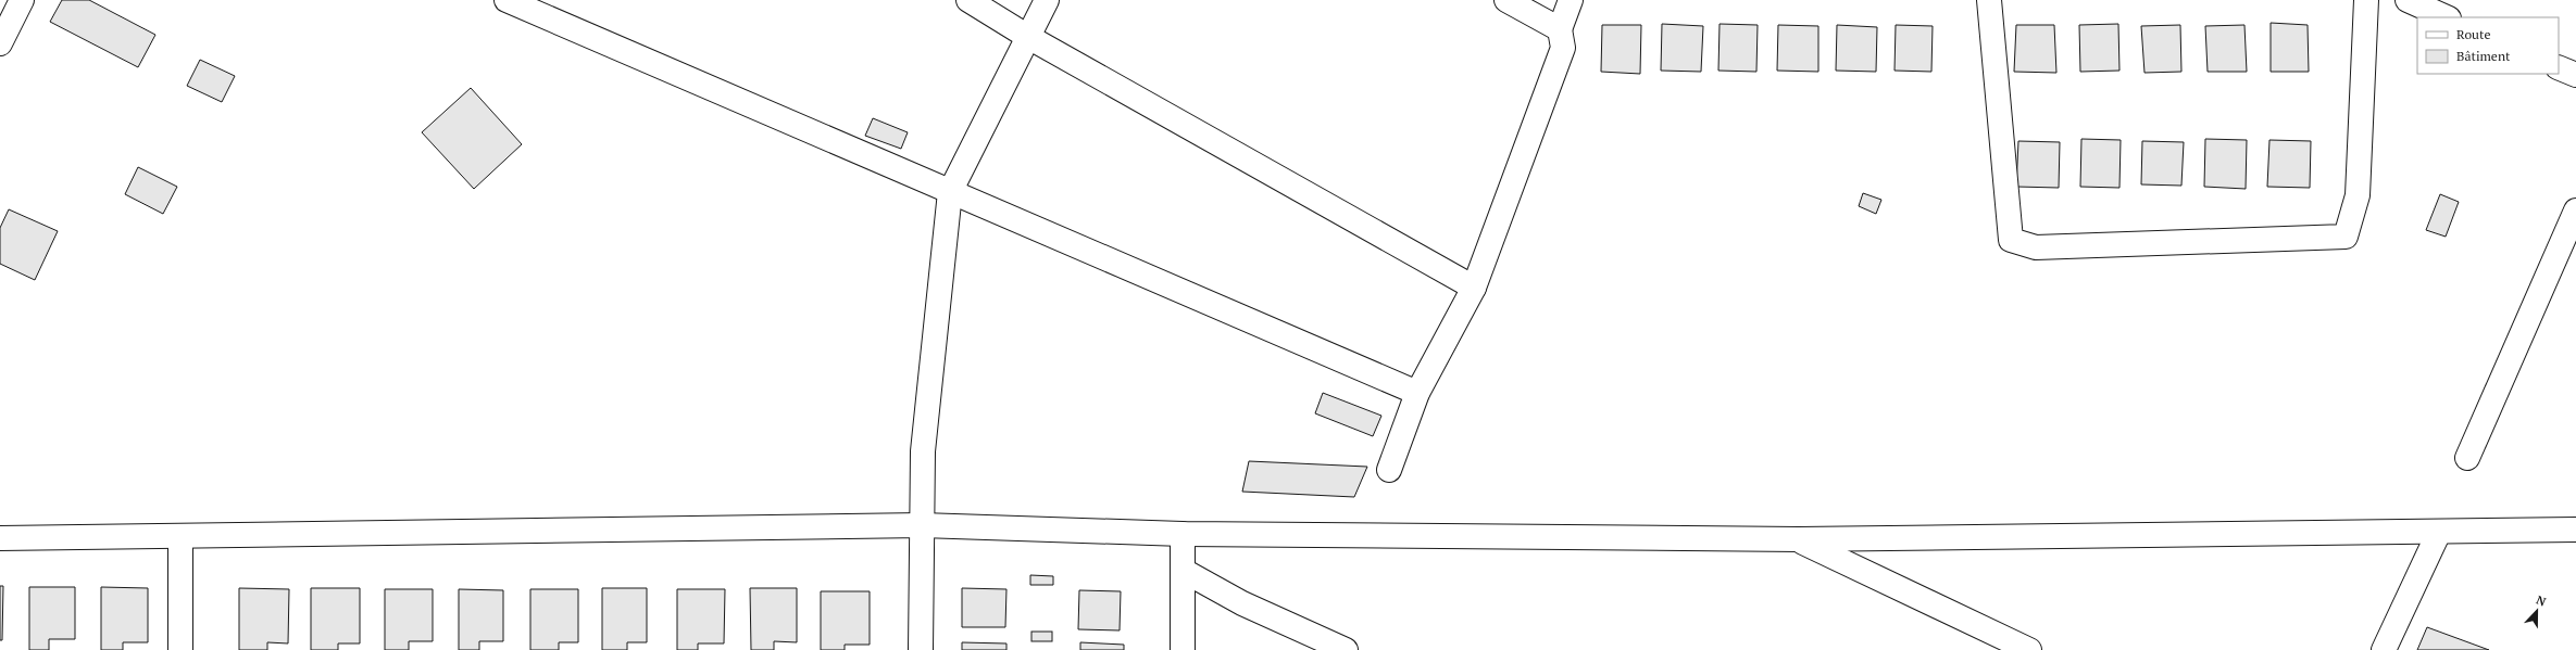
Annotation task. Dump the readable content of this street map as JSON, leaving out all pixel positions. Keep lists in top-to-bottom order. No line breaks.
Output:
{"legend":["Route","Bâtiment"],"north":"top"}
